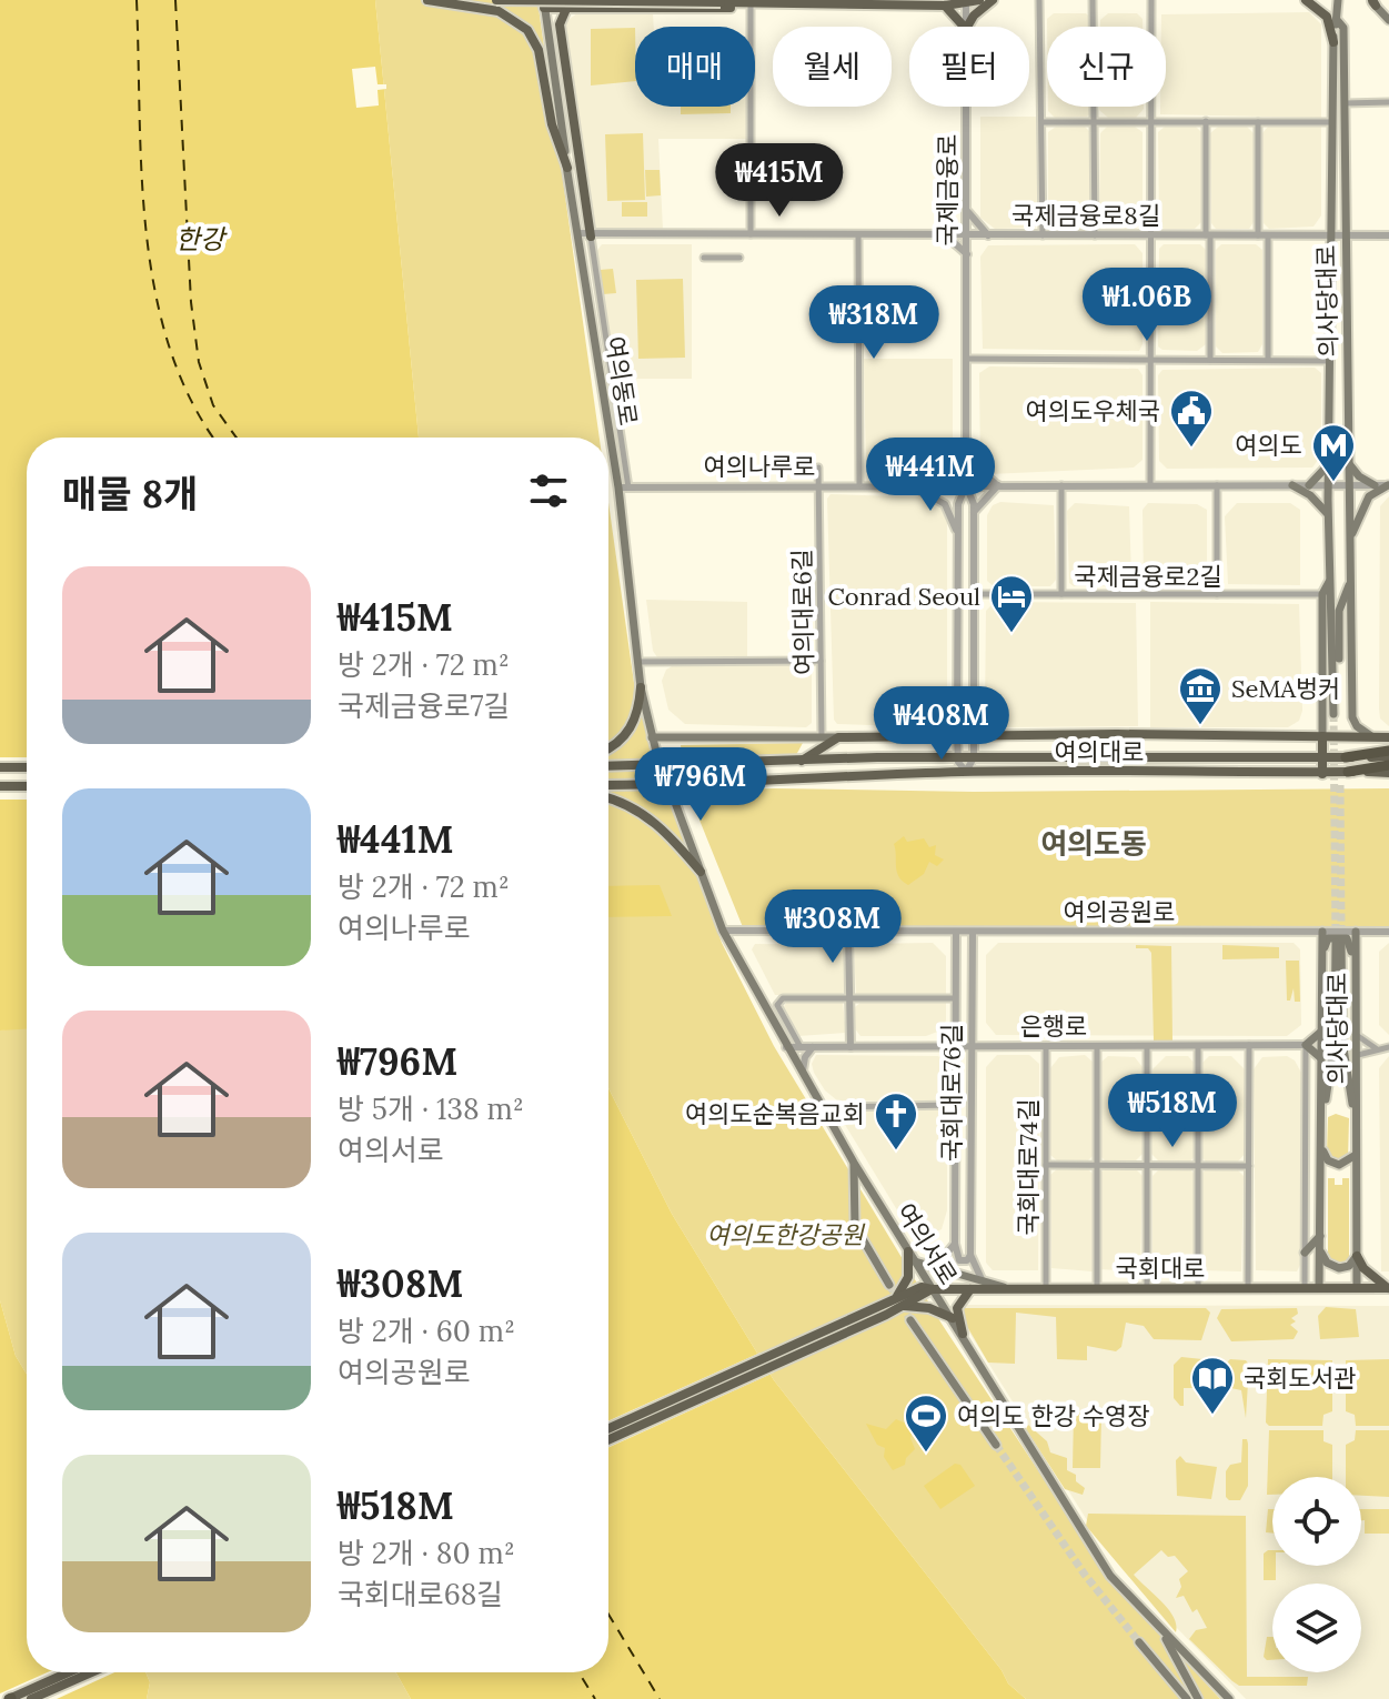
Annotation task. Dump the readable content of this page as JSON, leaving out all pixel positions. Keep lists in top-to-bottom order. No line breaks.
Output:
{"streets":{"main road":["의사당대로","여의동로","여의대로","여의서로","국회대로"],"street":["국제금융로","국제금융로8길","여의나루로","국제금융로2길","여의대로6길","여의공원로","은행로","국회대로76길","국회대로74길"]},"crossings":[["국제금융로","국제금융로8길"],["국제금융로","여의나루로"],["국제금융로","국제금융로2길"],["국제금융로","여의대로"],["국제금융로8길","의사당대로"],["국제금융로8길","여의동로"],["의사당대로","여의나루로"],["의사당대로","국제금융로2길"],["의사당대로","여의대로"],["의사당대로","여의공원로"],["의사당대로","국회대로"],["여의동로","여의나루로"],["여의동로","여의대로"],["여의동로","여의서로"],["여의나루로","여의대로6길"],["여의대로6길","여의대로"],["여의대로","여의서로"],["여의공원로","국회대로76길"],["여의공원로","여의서로"],["은행로","국회대로76길"],["은행로","국회대로74길"],["은행로","여의서로"],["국회대로74길","국회대로"],["여의서로","국회대로"]],"districts":["여의도동"],"water":["한강"],"parks":["여의도한강공원"],"places":{"public building":["여의도우체국"],"metro station":["여의도"],"hotel":["Conrad Seoul"],"museum":["SeMA벙커"],"church":["여의도순복음교회"],"library":["국회도서관"],"sports":["여의도 한강 수영장"]},"page":{"chip":["매매","월세","필터","신규"],"price":["₩415M","₩1.06B","₩318M","₩441M","₩408M","₩796M","₩308M","₩518M"],"heading":"매물 8개","list":[{"name":"₩415M","note":"방 2개 · 72 m² · 국제금융로7길"},{"name":"₩441M","note":"방 2개 · 72 m² · 여의나루로"},{"name":"₩796M","note":"방 5개 · 138 m² · 여의서로"},{"name":"₩308M","note":"방 2개 · 60 m² · 여의공원로"},{"name":"₩518M","note":"방 2개 · 80 m² · 국회대로68길"}]}}
